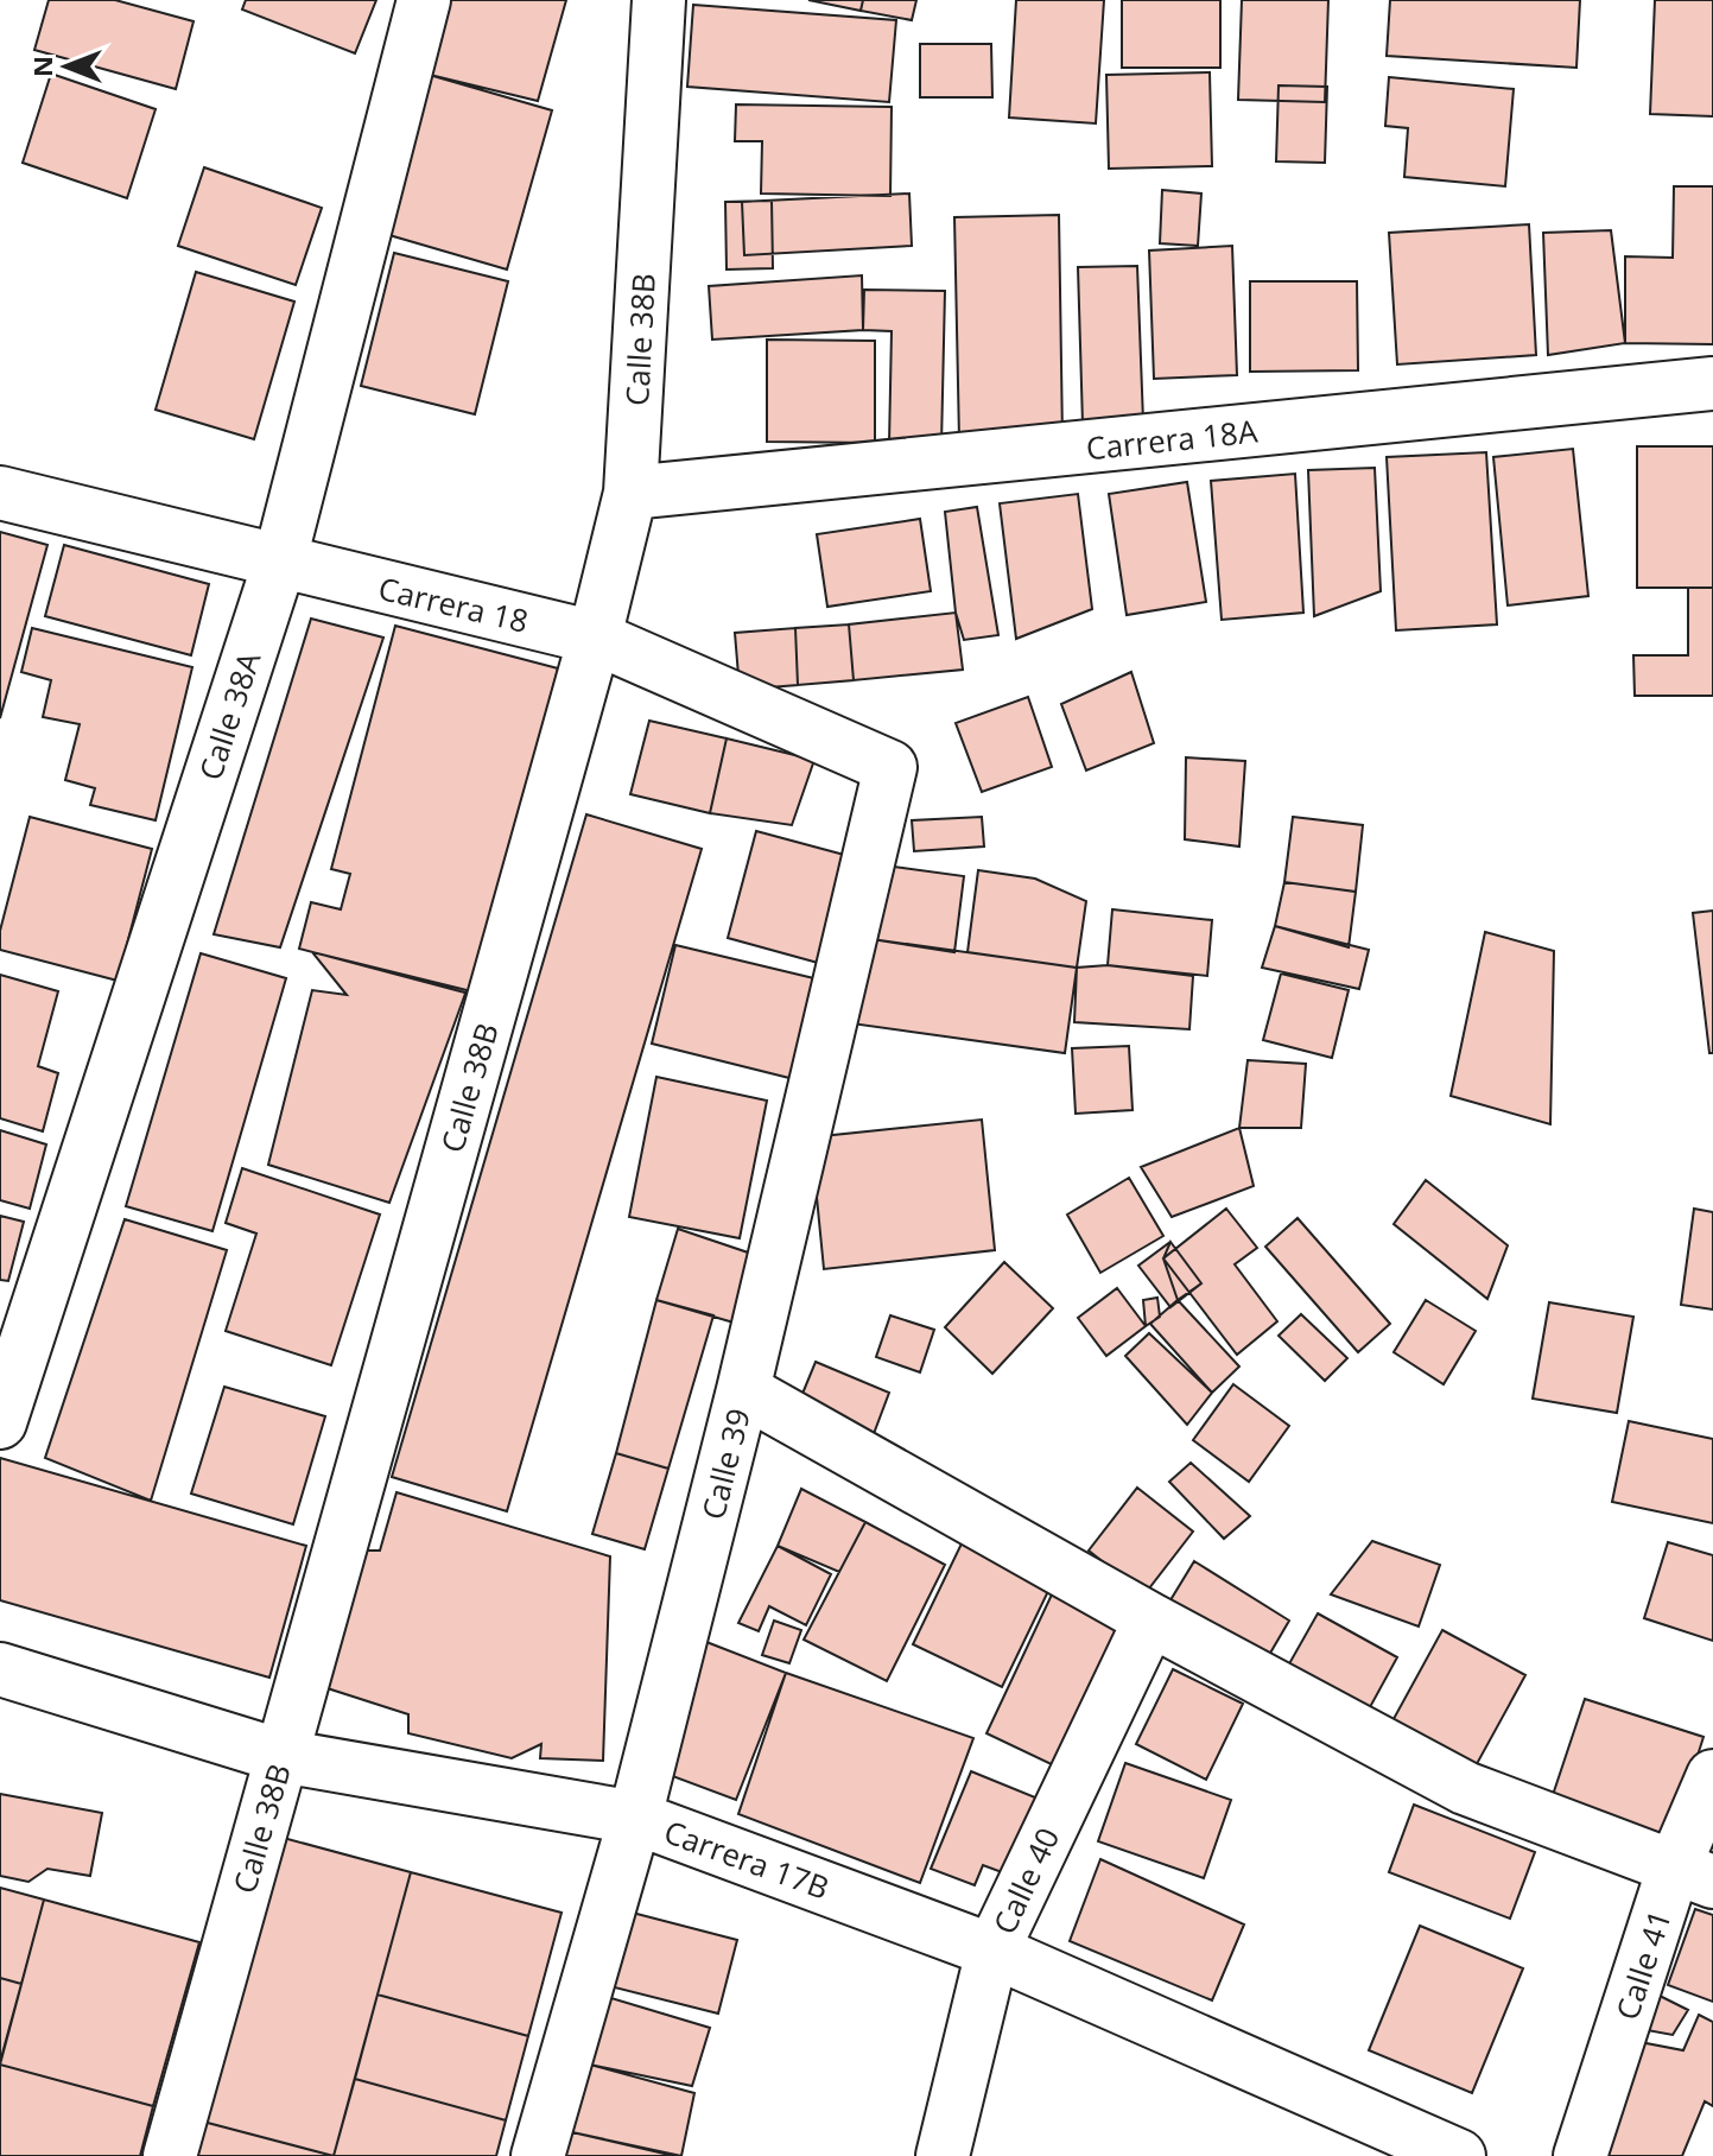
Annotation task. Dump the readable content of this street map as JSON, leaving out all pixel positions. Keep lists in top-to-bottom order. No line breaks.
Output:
{"streets":{"street":["Calle 38B","Carrera 18A","Carrera 18","Calle 38A","Calle 39","Carrera 17B","Calle 40","Calle 41"]},"crossings":[["Calle 38B","Carrera 18A"],["Calle 38B","Carrera 18"],["Calle 38B","Carrera 17B"],["Carrera 18","Calle 38A"],["Carrera 18","Calle 39"],["Calle 39","Carrera 17B"],["Carrera 17B","Calle 40"]],"north":"left"}
